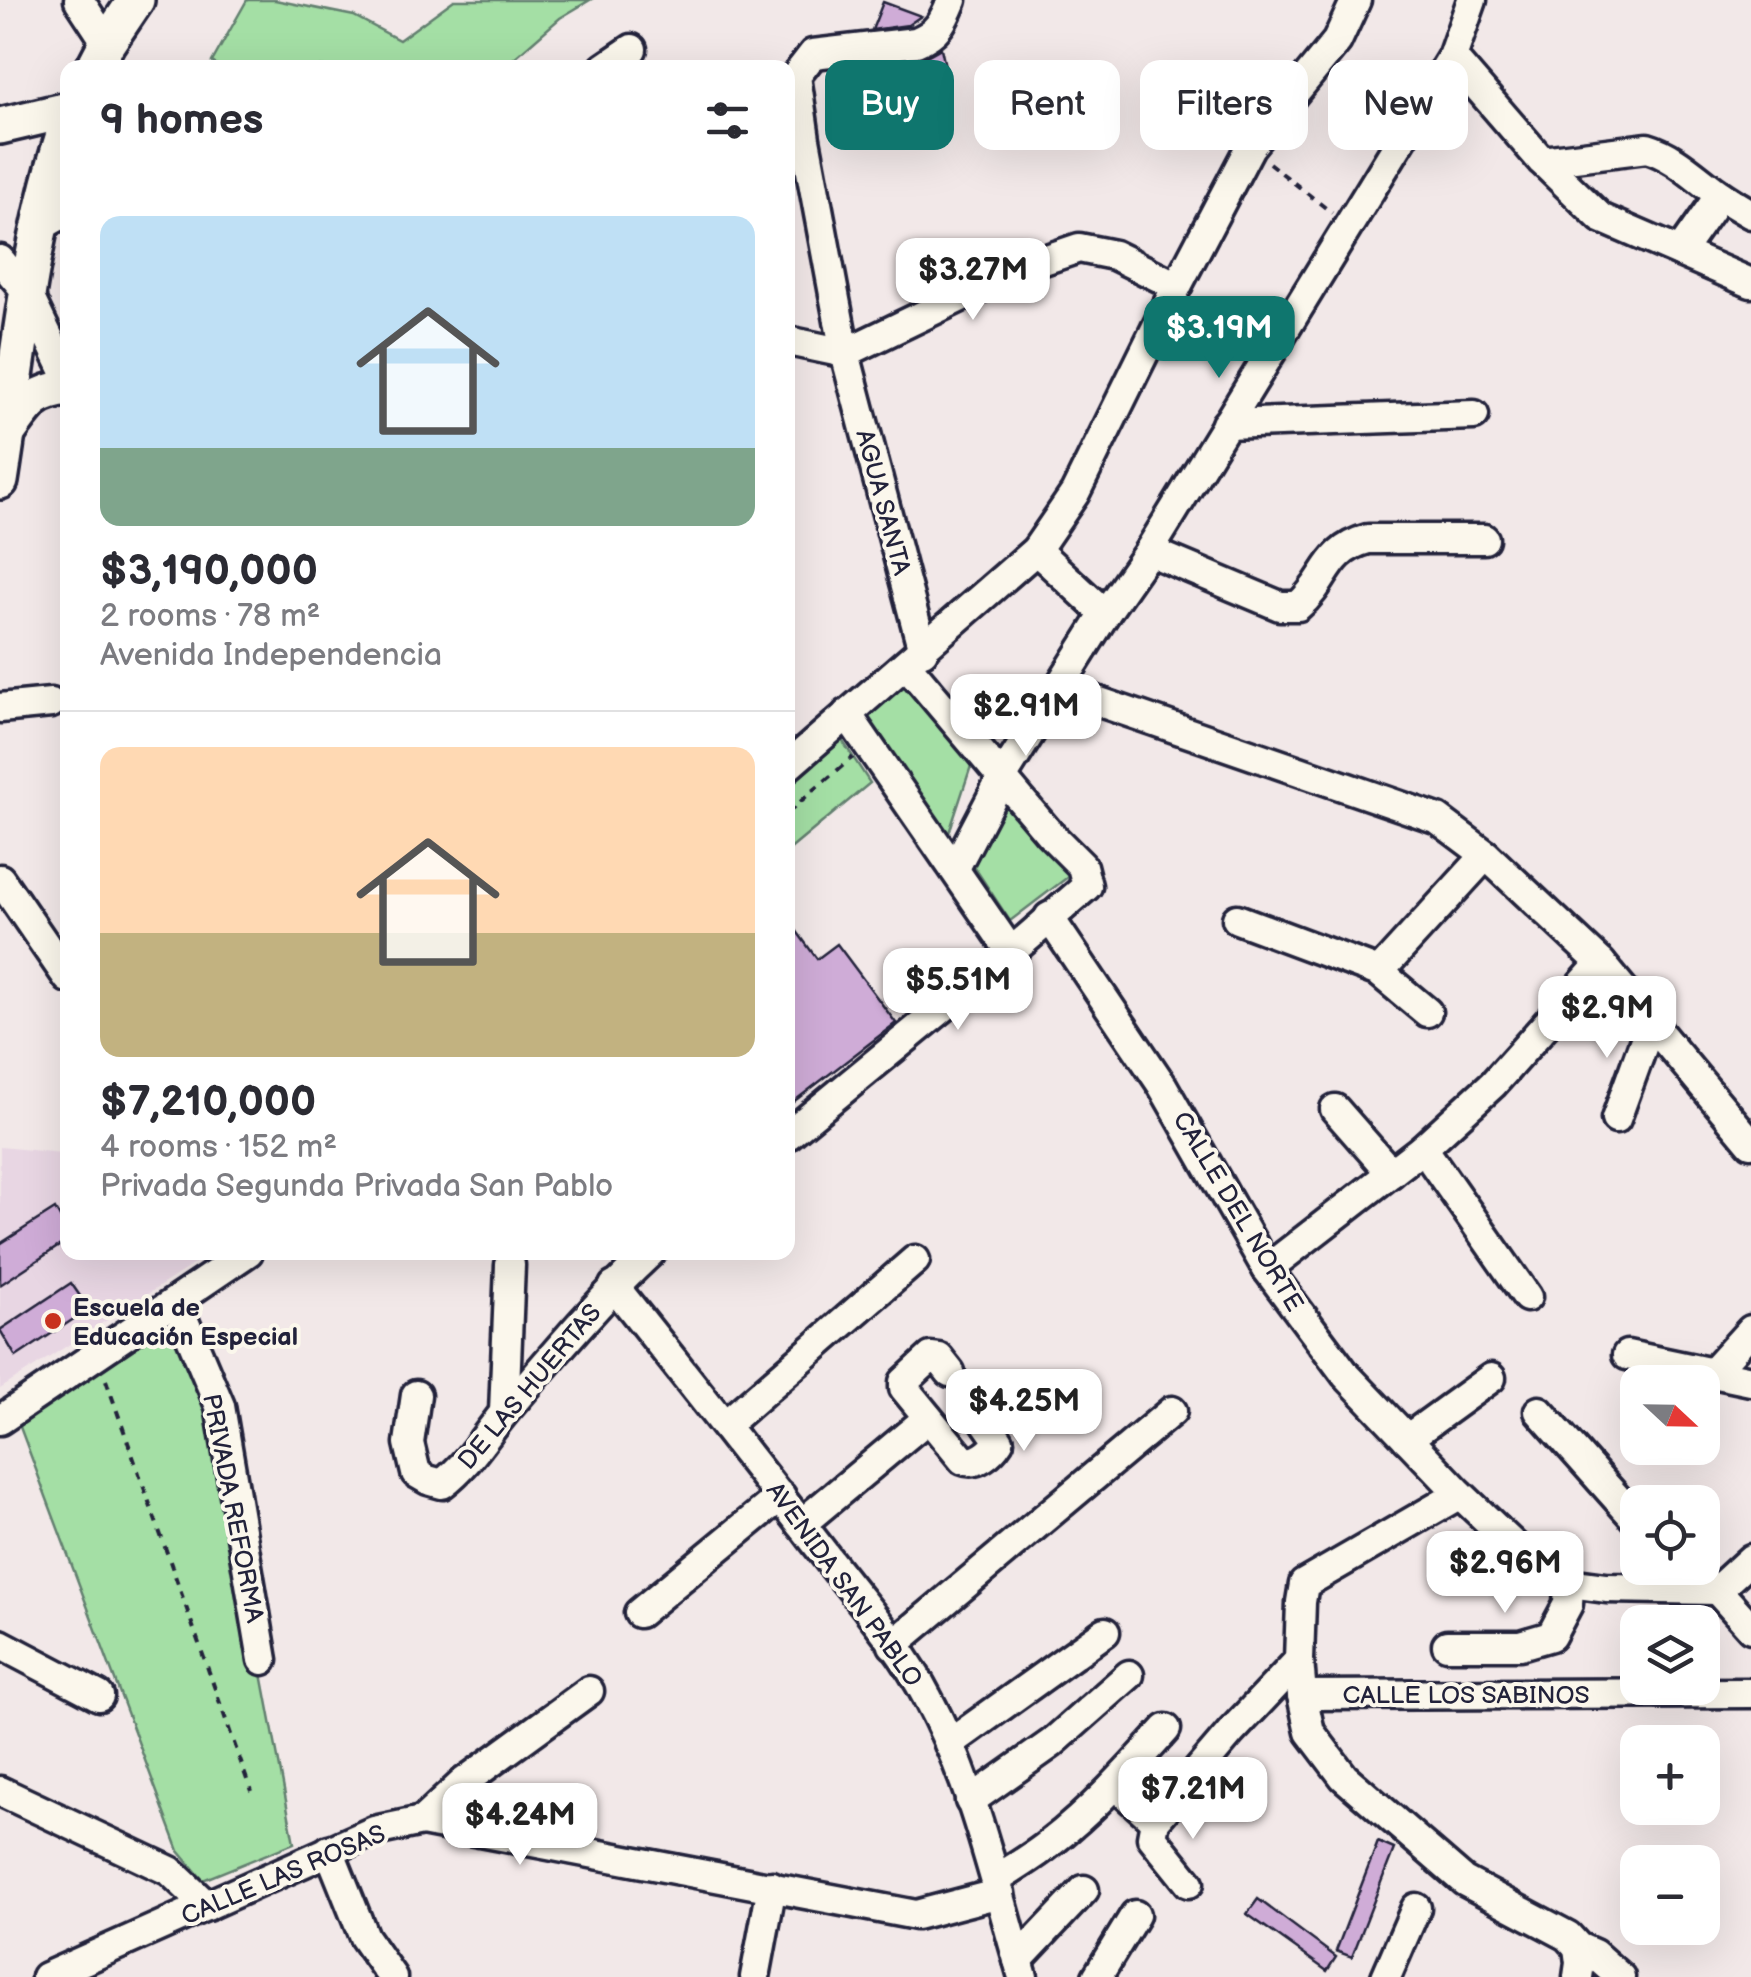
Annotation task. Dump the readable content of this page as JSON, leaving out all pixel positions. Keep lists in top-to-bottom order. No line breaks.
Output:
{"streets":{"street":["AGUA SANTA","CALLE DEL NORTE","DE LAS HUERTAS","PRIVADA REFORMA","AVENIDA SAN PABLO","CALLE LOS SABINOS","CALLE LAS ROSAS"]},"crossings":[["DE LAS HUERTAS","AVENIDA SAN PABLO"],["AVENIDA SAN PABLO","CALLE LAS ROSAS"]],"places":["Escuela de Educación Especial"],"north":"right","page":{"chip":["Buy","Rent","Filters","New"],"heading":"9 homes","list":[{"name":"$3,190,000","note":"2 rooms · 78 m² · Avenida Independencia"},{"name":"$7,210,000","note":"4 rooms · 152 m² · Privada Segunda Privada San Pablo"}],"price":["$3.27M","$3.19M","$2.91M","$5.51M","$2.9M","$4.25M","$2.96M","$7.21M","$4.24M"],"map_buttons":["+","−"]}}
